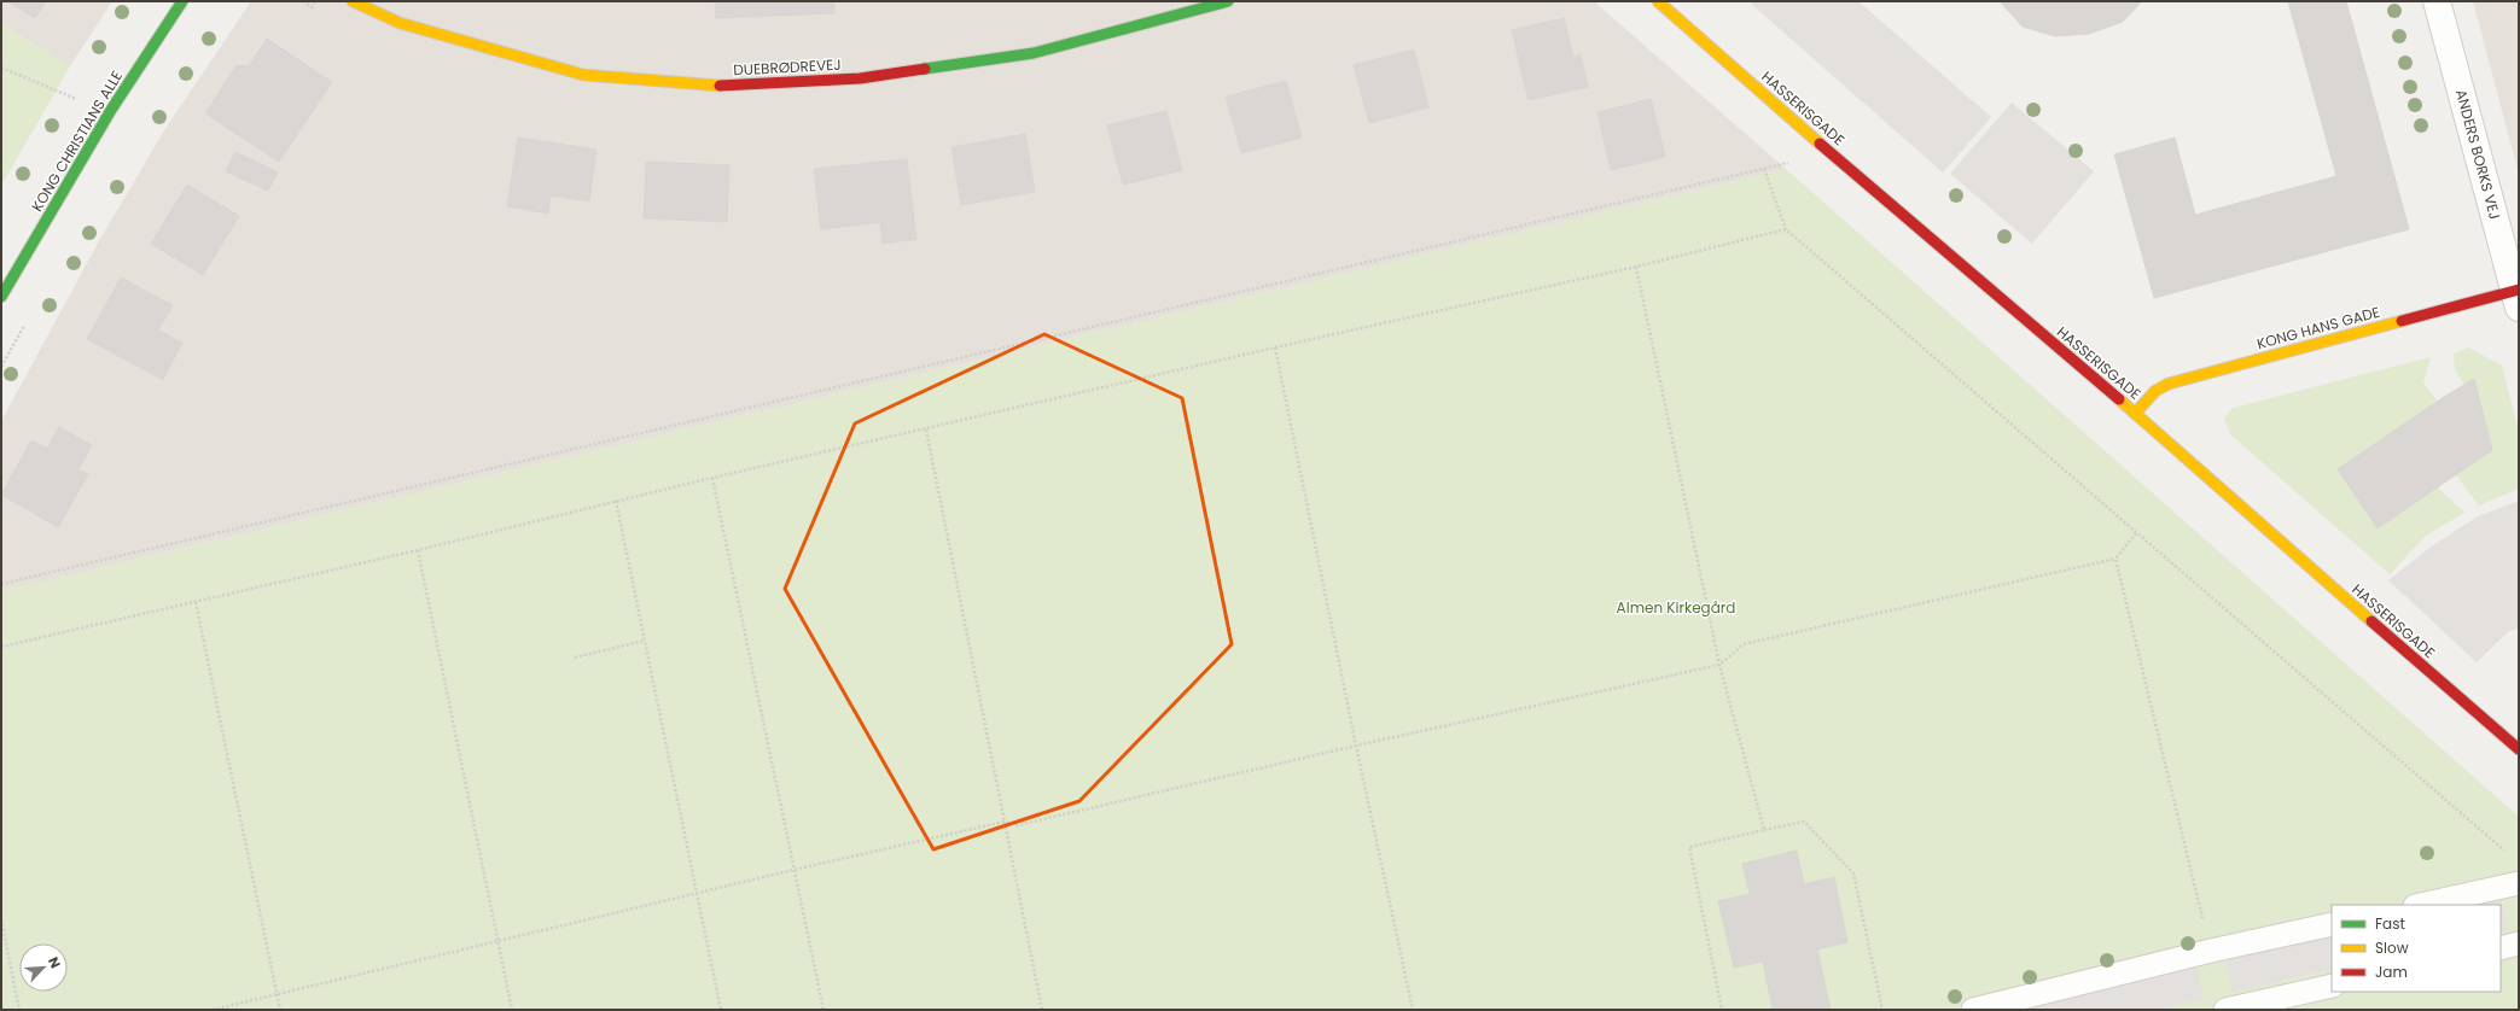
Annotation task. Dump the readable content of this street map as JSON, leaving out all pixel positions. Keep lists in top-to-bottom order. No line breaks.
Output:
{"streets":{"street":["DUEBRØDREVEJ","HASSERISGADE","KONG CHRISTIANS ALLE","ANDERS BORKS VEJ","KONG HANS GADE"]},"crossings":[["HASSERISGADE","KONG HANS GADE"],["ANDERS BORKS VEJ","KONG HANS GADE"]],"parks":["Almen Kirkegård"],"legend":["Fast","Slow","Jam"],"north":"top right"}
